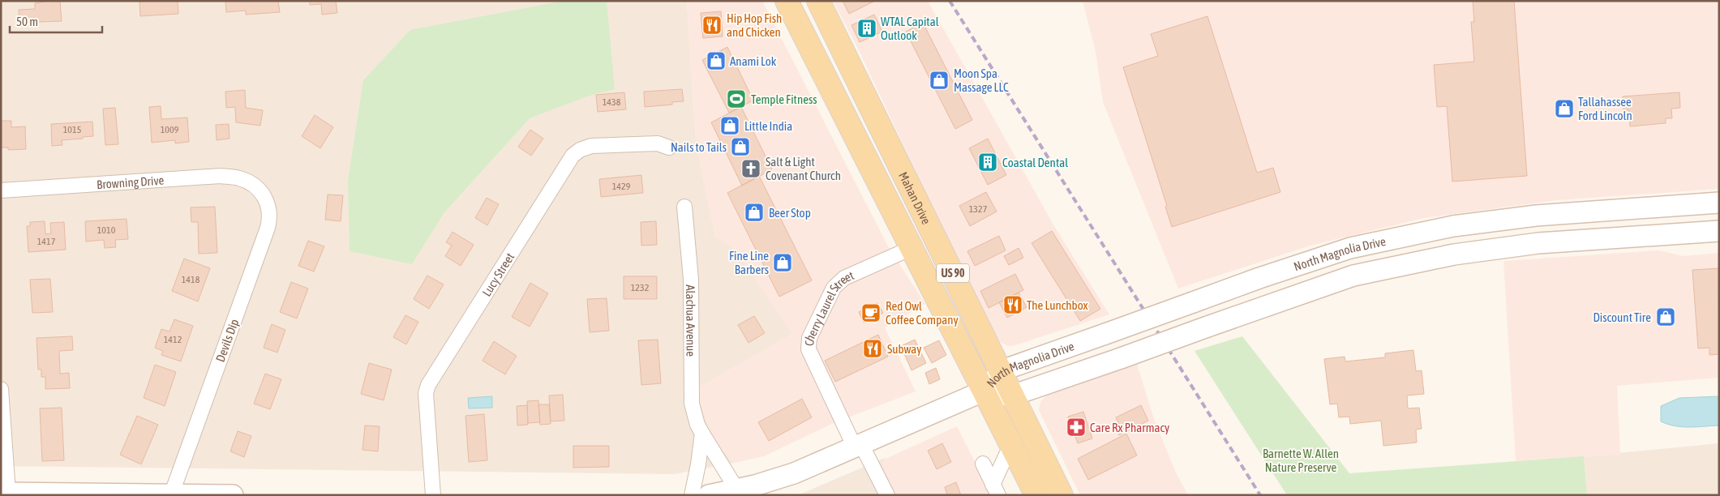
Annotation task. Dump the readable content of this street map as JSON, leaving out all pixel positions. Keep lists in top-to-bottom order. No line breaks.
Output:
{"streets":{"main road":["Mahan Drive","North Magnolia Drive","US 90"],"street":["Browning Drive","Lucy Street","Cherry Laurel Street","Alachua Avenue","Devils Dip"]},"crossings":[["Browning Drive","Devils Dip"],["Mahan Drive","North Magnolia Drive"],["Mahan Drive","US 90"],["North Magnolia Drive","US 90"],["North Magnolia Drive","Cherry Laurel Street"],["North Magnolia Drive","Alachua Avenue"],["US 90","Cherry Laurel Street"]],"parks":["Barnette W. Allen Nature Preserve"],"places":{"restaurant":["Hip Hop Fish and Chicken","The Lunchbox","Subway"],"building":["WTAL Capital Outlook","Coastal Dental"],"shop":["Anami Lok","Moon Spa Massage LLC","Tallahassee Ford Lincoln","Little India","Nails to Tails","Beer Stop","Fine Line Barbers","Discount Tire"],"sports":["Temple Fitness"],"church":["Salt & Light Covenant Church"],"cafe":["Red Owl Coffee Company"],"pharmacy":["Care Rx Pharmacy"]},"house_numbers":["1438","1015","1009","1429","1327","1010","1417","1418","1232","1412"],"scale_bar":"50 m"}
